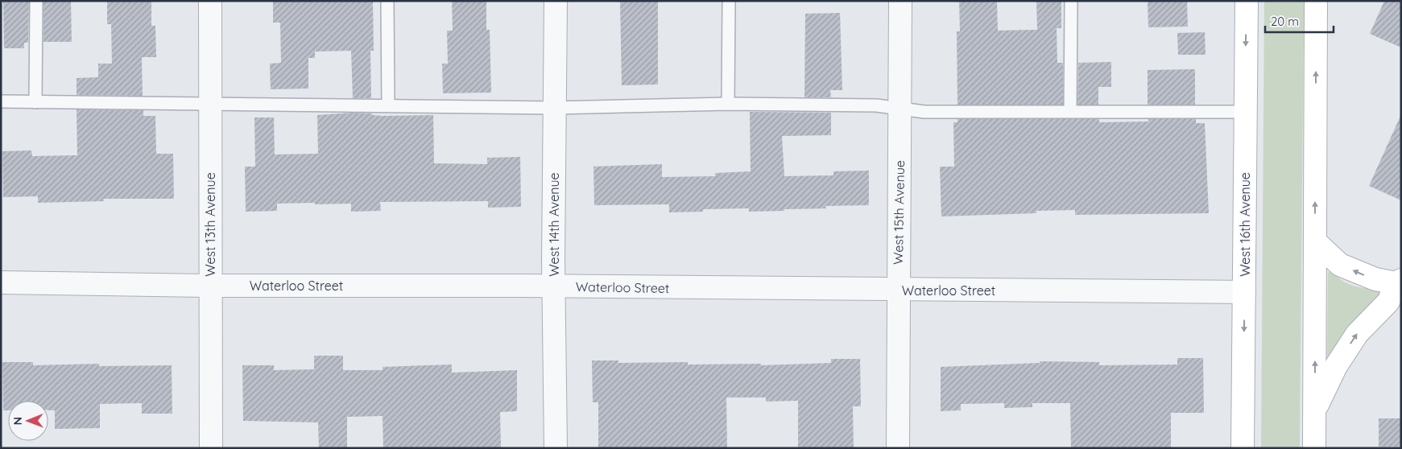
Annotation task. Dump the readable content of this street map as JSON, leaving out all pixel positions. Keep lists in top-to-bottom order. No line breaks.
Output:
{"streets":{"main road":["West 16th Avenue"],"street":["West 15th Avenue","West 13th Avenue","West 14th Avenue","Waterloo Street"]},"crossings":[["West 15th Avenue","Waterloo Street"],["West 13th Avenue","Waterloo Street"],["West 14th Avenue","Waterloo Street"],["West 16th Avenue","Waterloo Street"]],"scale_bar":"20 m","north":"left"}
